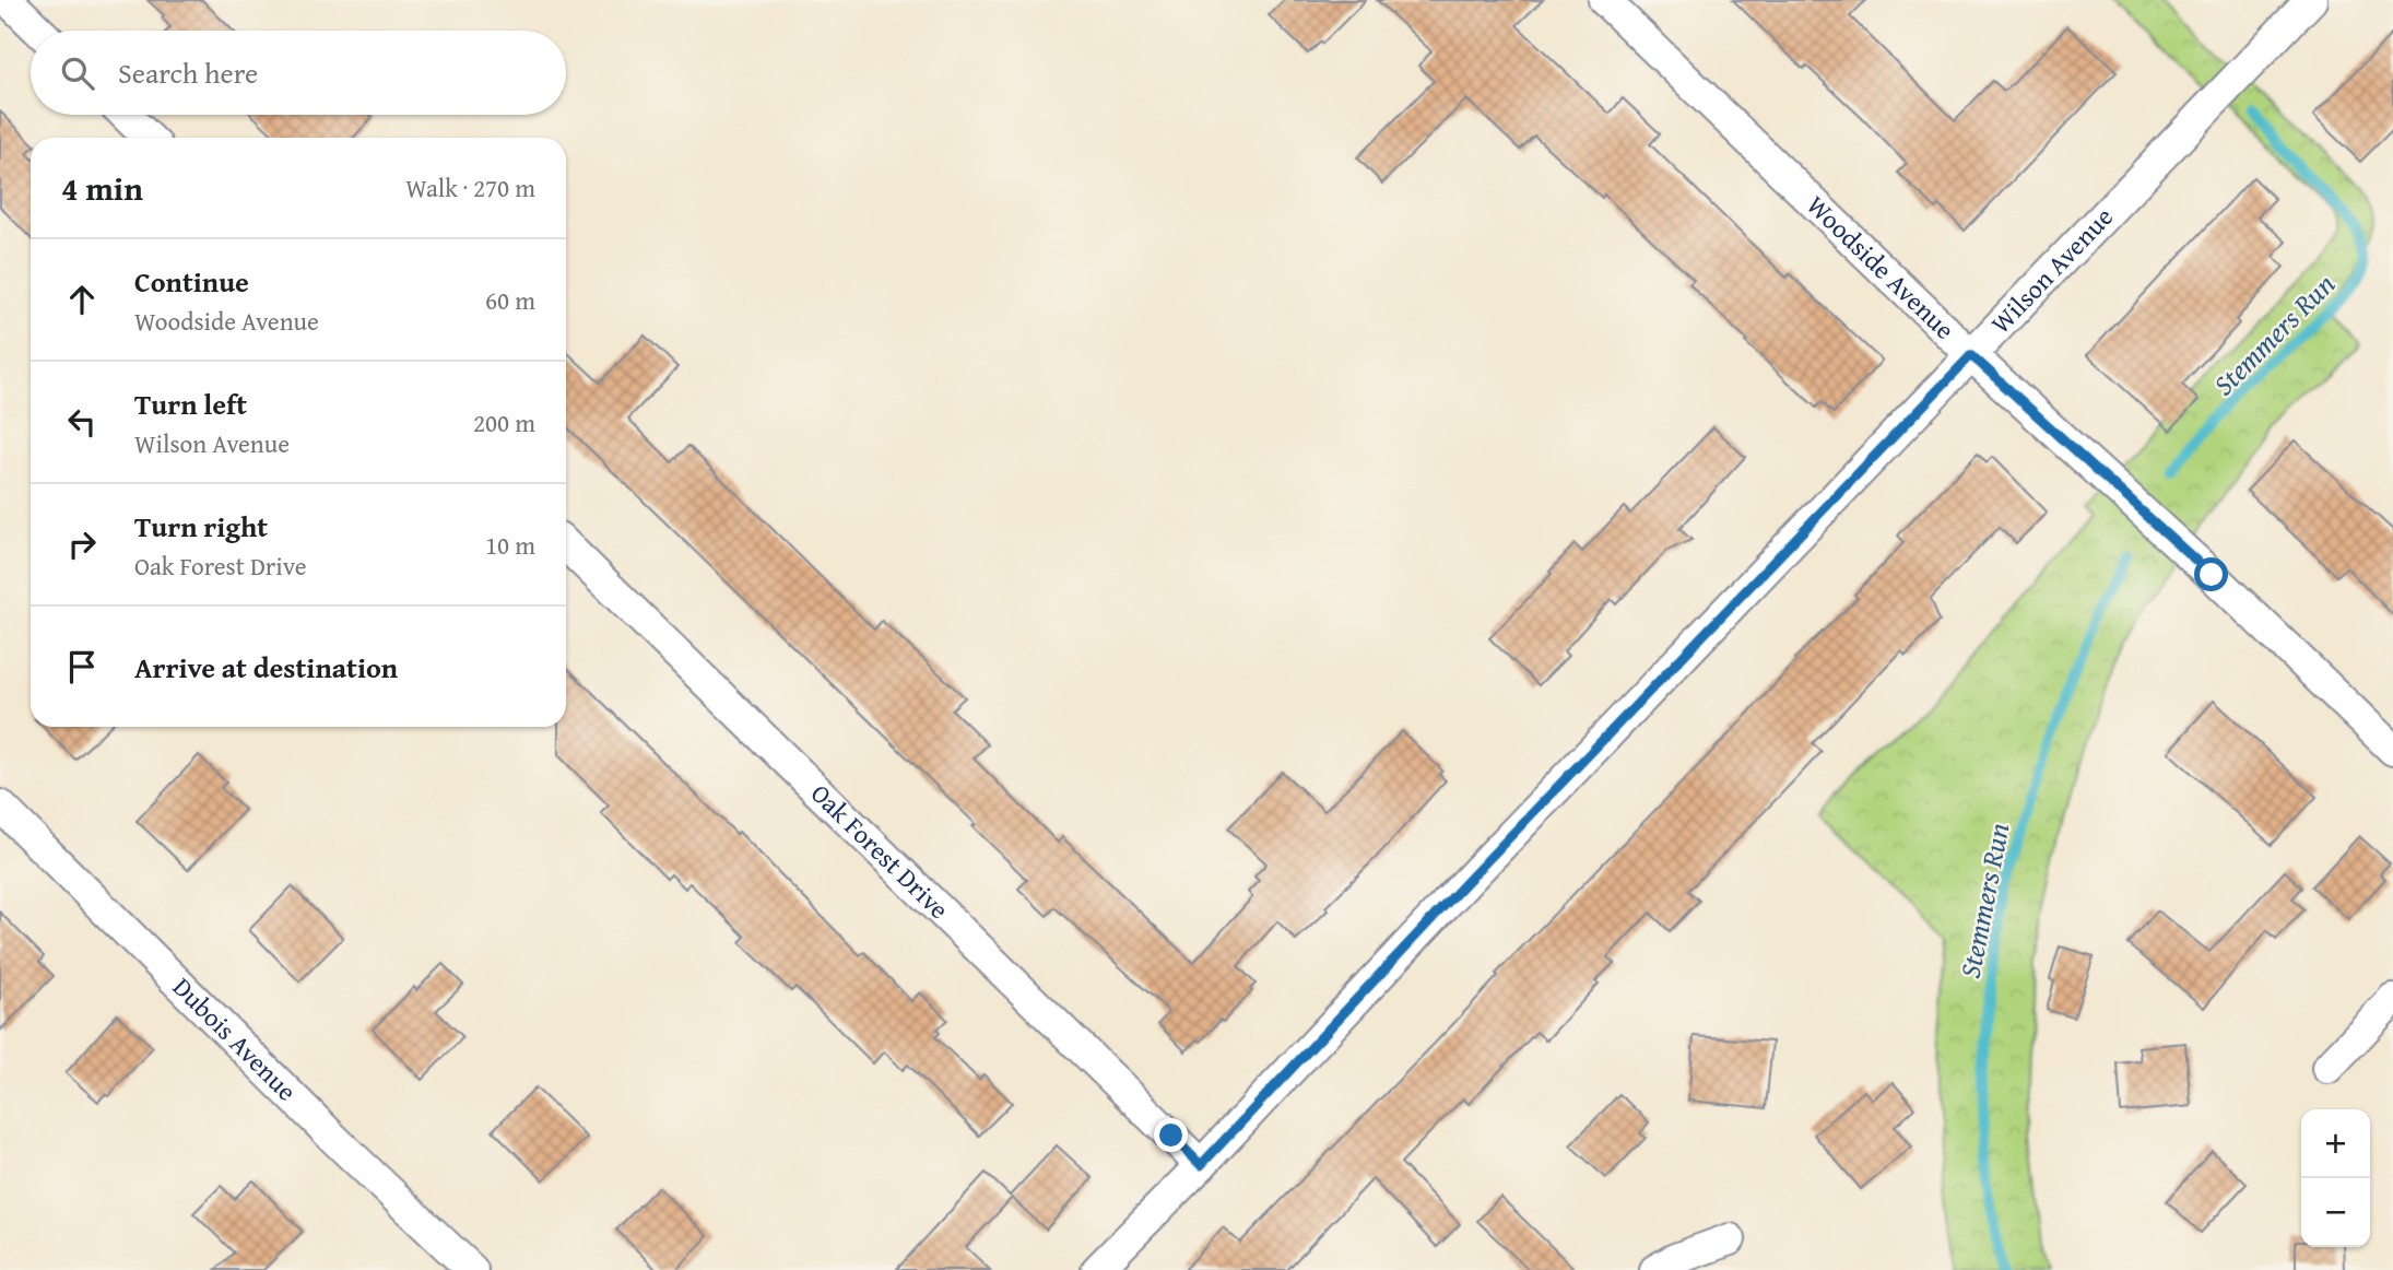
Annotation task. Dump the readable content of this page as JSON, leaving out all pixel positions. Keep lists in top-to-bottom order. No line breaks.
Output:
{"streets":{"street":["Woodside Avenue","Wilson Avenue","Oak Forest Drive","Dubois Avenue"]},"crossings":[["Woodside Avenue","Wilson Avenue"],["Wilson Avenue","Oak Forest Drive"]],"water":["Stemmers Run"],"page":{"search":"Search here","heading":["4 min","Walk · 270 m"],"list":[["Continue","Woodside Avenue","60 m"],["Turn left","Wilson Avenue","200 m"],["Turn right","Oak Forest Drive","10 m"],"Arrive at destination"],"map_buttons":["+","−"]}}
